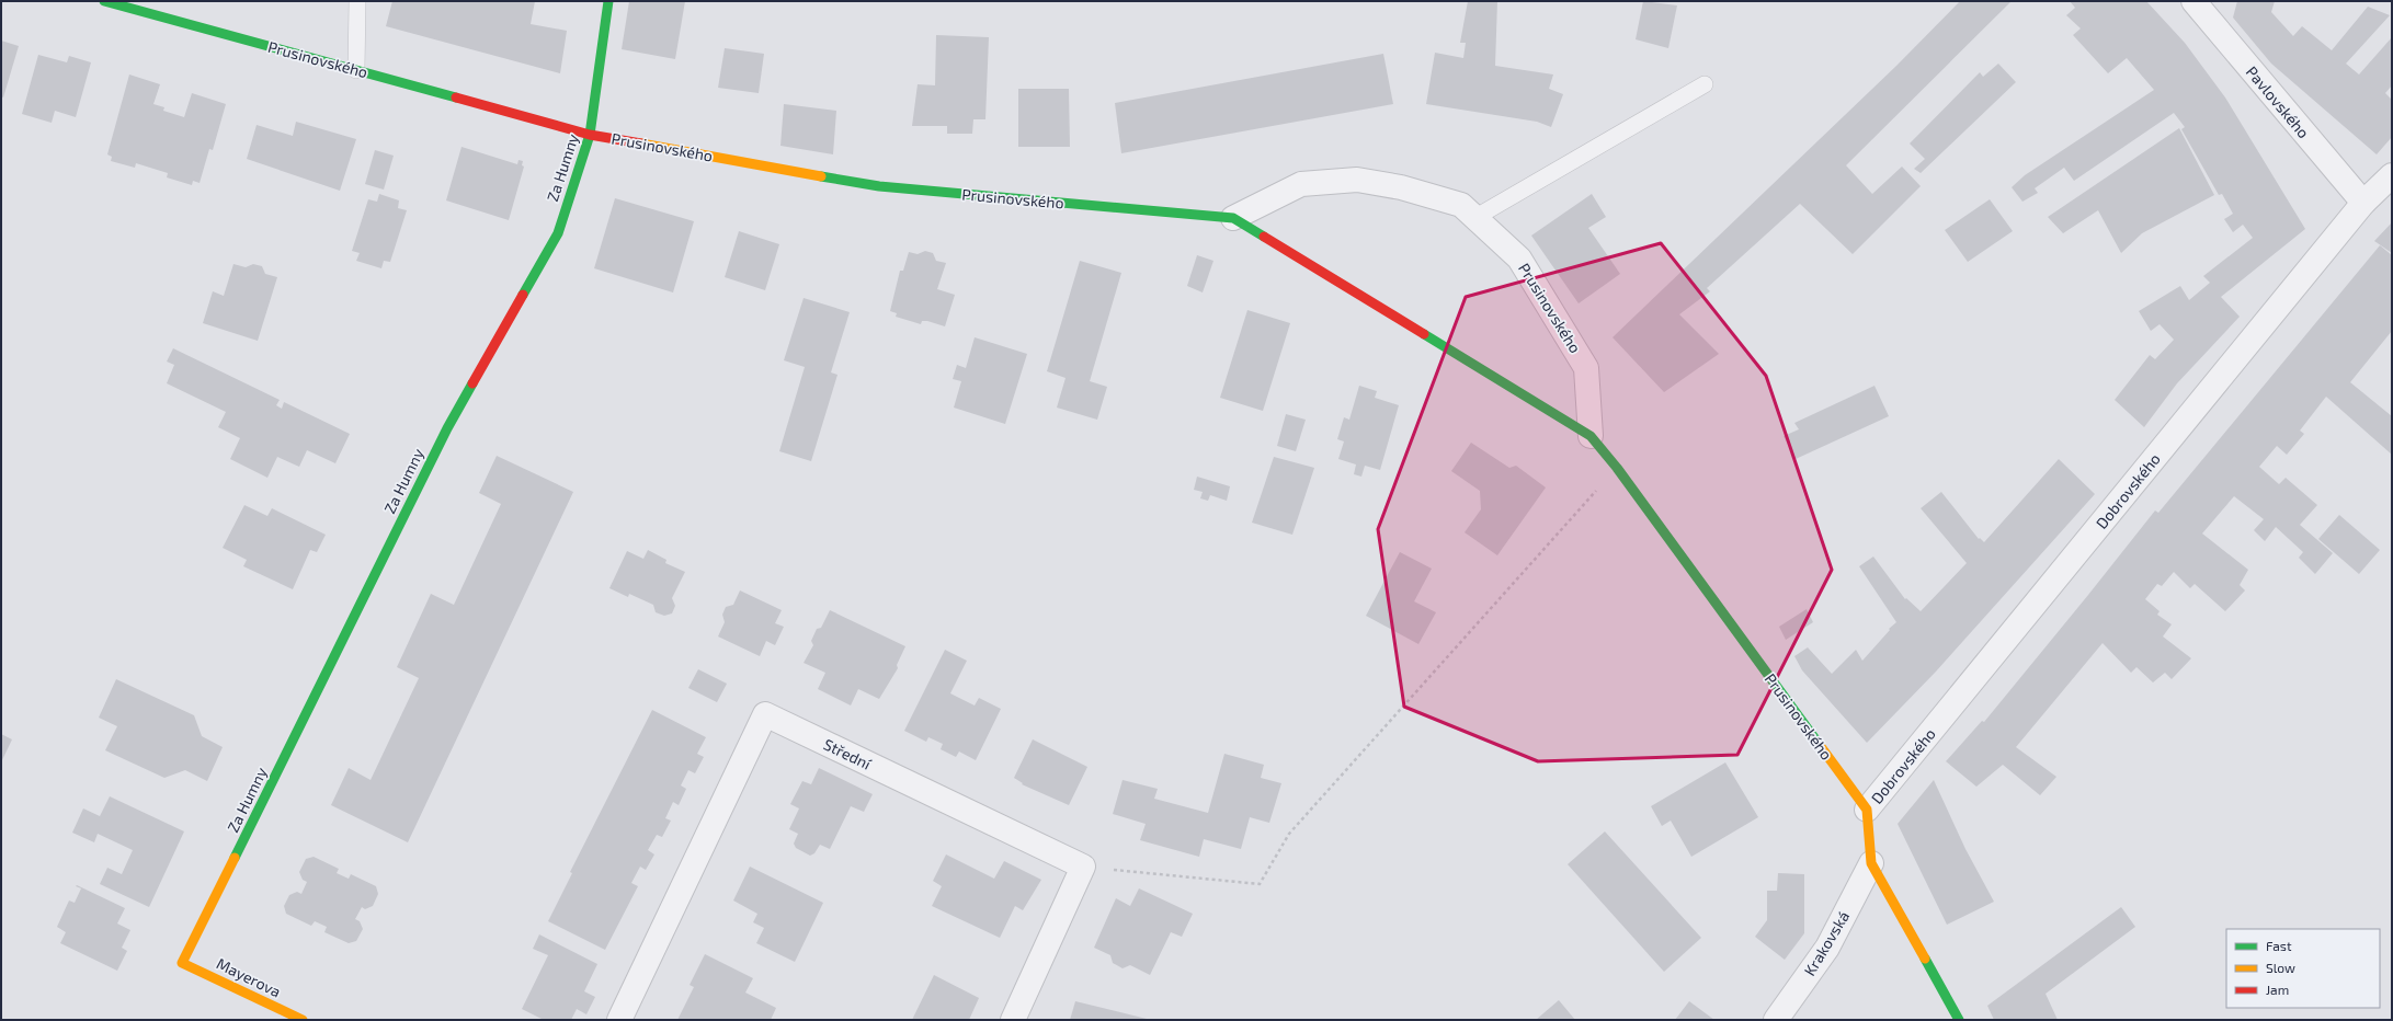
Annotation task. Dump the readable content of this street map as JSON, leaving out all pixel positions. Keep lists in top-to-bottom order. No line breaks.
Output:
{"streets":{"street":["Prusinovského","Pavlovského","Za Humny","Dobrovského","Střední","Krakovská","Mayerova"]},"crossings":[["Prusinovského","Za Humny"],["Prusinovského","Dobrovského"],["Pavlovského","Dobrovského"],["Za Humny","Mayerova"]],"legend":["Fast","Slow","Jam"]}
